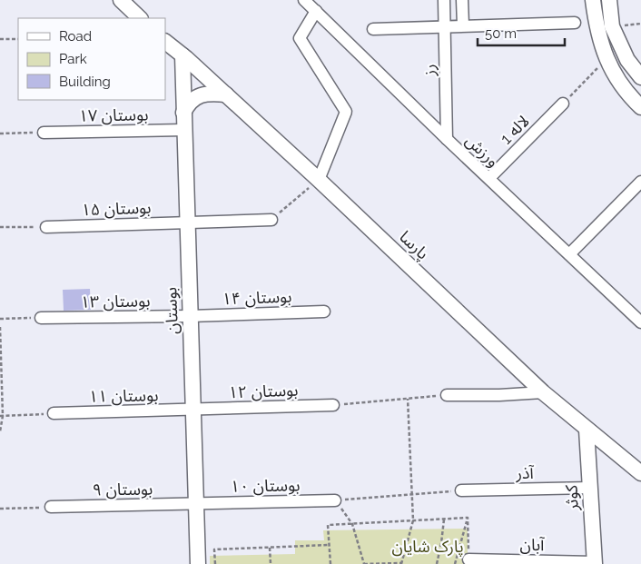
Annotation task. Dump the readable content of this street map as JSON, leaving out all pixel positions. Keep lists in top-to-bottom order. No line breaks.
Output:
{"streets":{"street":["رز","بوستان ۱۷","لاله 1","ورزش","بوستان ۱۵","پارسا","بوستان ۱۴","بوستان ۱۳","بوستان","بوستان ۱۲","بوستان ۱۱","آذر","بوستان ۱۰","بوستان ۹","کوثر","آبان"]},"crossings":[["رز","ورزش"],["بوستان ۱۷","بوستان"],["لاله 1","ورزش"],["بوستان ۱۵","بوستان"],["پارسا","بوستان"],["پارسا","کوثر"],["بوستان ۱۴","بوستان ۱۳"],["بوستان ۱۴","بوستان"],["بوستان ۱۳","بوستان"],["بوستان","بوستان ۱۲"],["بوستان","بوستان ۱۱"],["بوستان","بوستان ۱۰"],["بوستان","بوستان ۹"],["بوستان ۱۲","بوستان ۱۱"],["آذر","کوثر"],["بوستان ۱۰","بوستان ۹"],["کوثر","آبان"]],"parks":["پارک شایان"],"legend":["Road","Park","Building"],"scale_bar":"50 m"}
